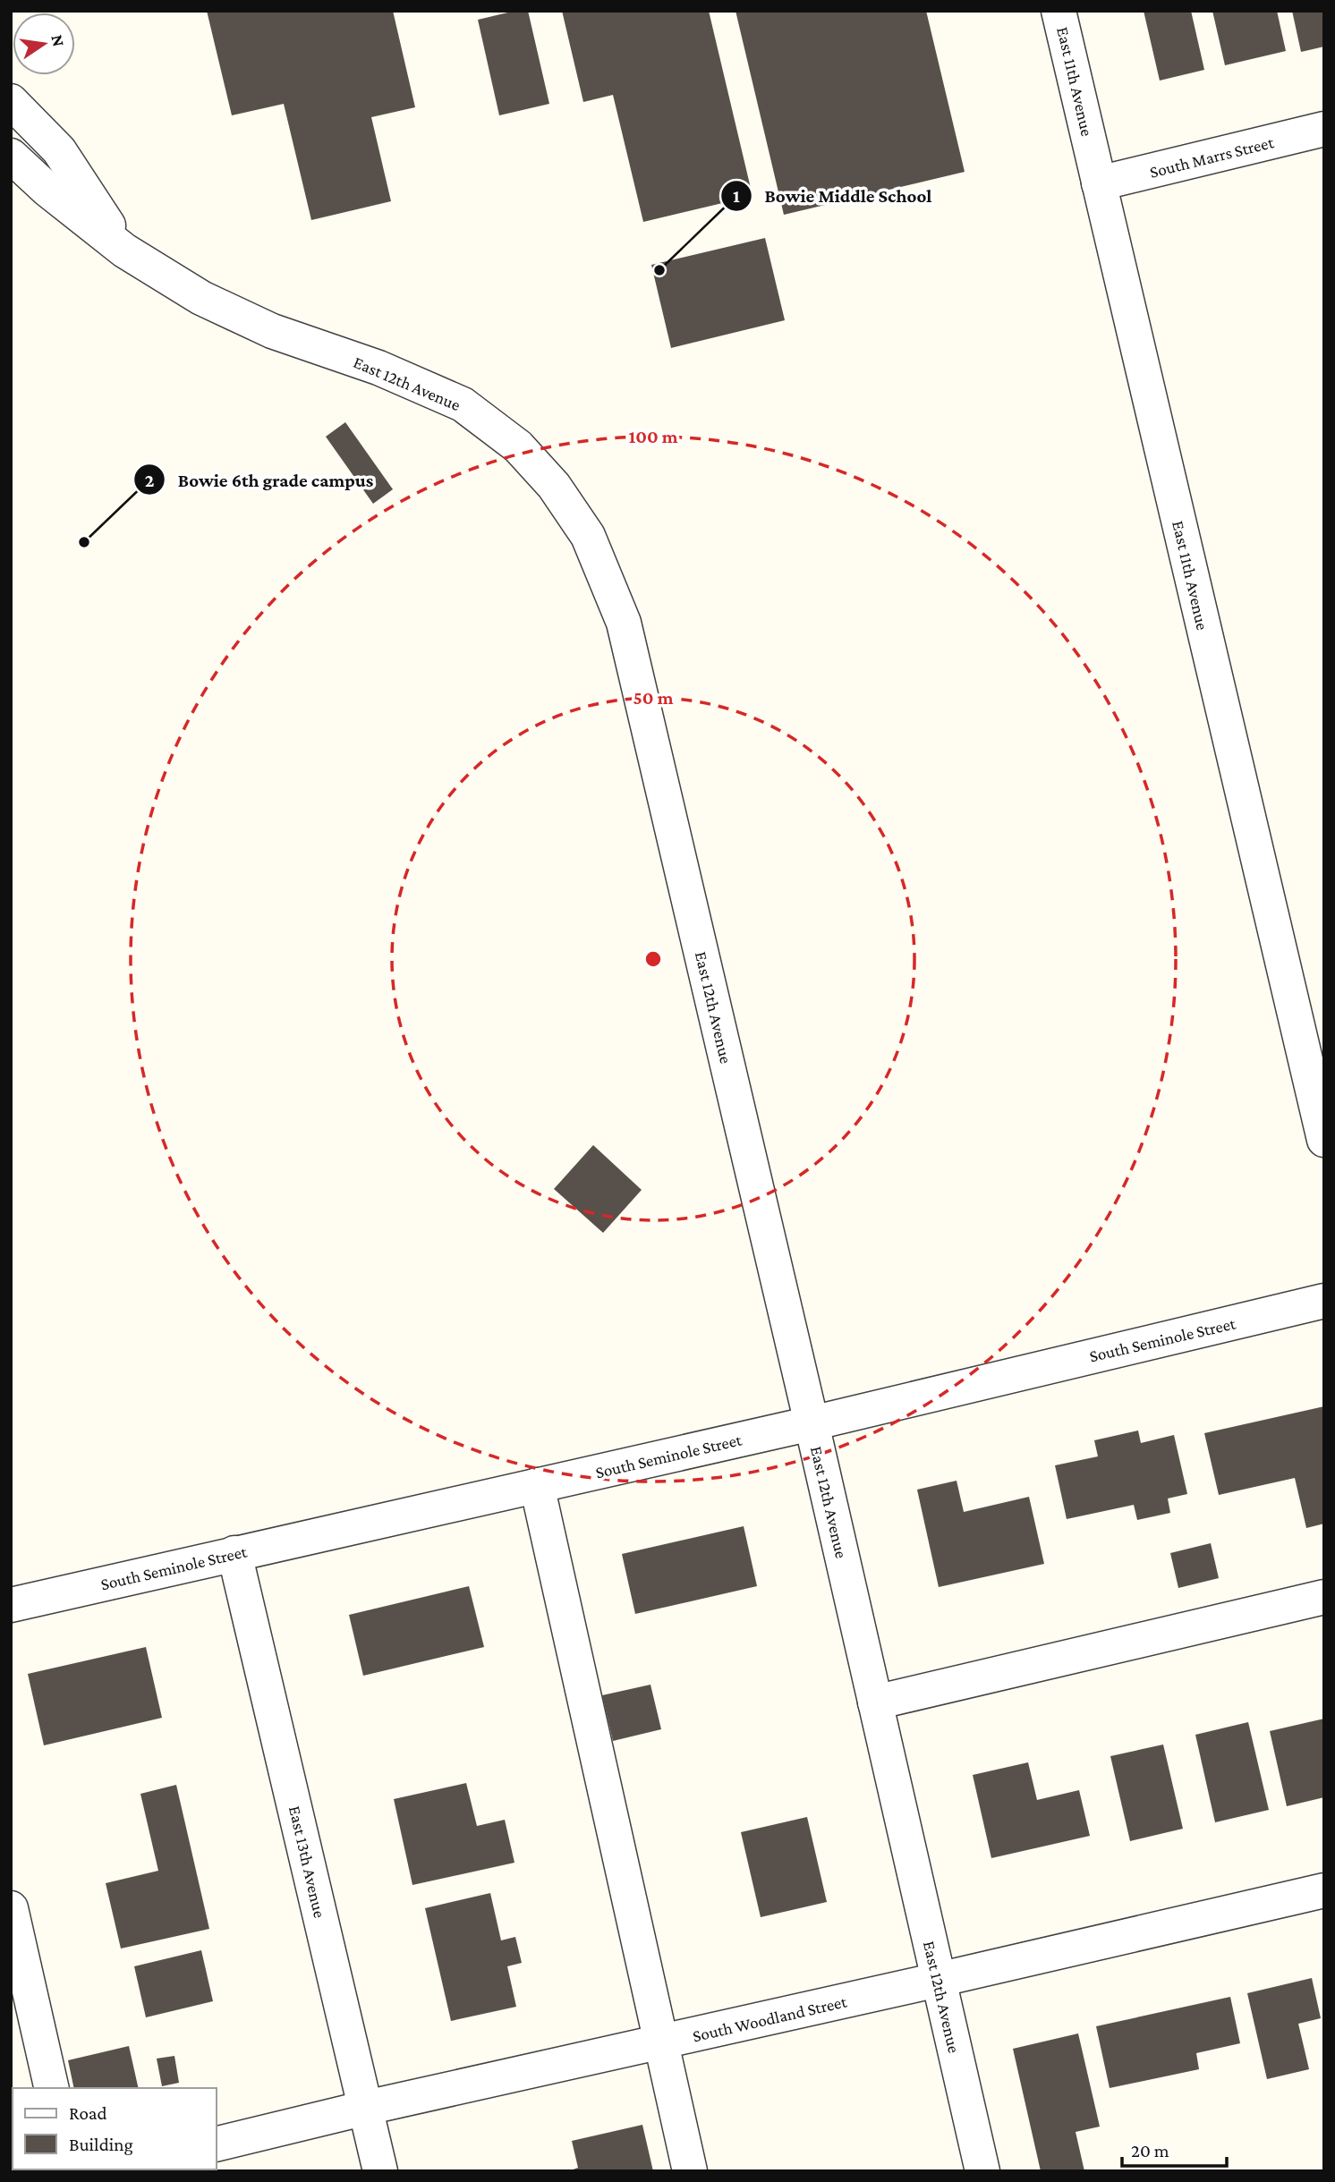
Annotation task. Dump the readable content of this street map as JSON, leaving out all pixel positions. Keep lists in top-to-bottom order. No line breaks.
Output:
{"streets":{"street":["East 11th Avenue","South Marrs Street","East 12th Avenue","South Seminole Street","East 13th Avenue","South Woodland Street"]},"crossings":[["East 11th Avenue","South Marrs Street"],["East 12th Avenue","South Seminole Street"],["East 12th Avenue","South Woodland Street"],["South Seminole Street","East 13th Avenue"],["East 13th Avenue","South Woodland Street"]],"places":["Bowie Middle School","Bowie 6th grade campus"],"legend":["Road","Building"],"scale_bar":"20 m","north":"right","rings":["100 m","50 m"]}
